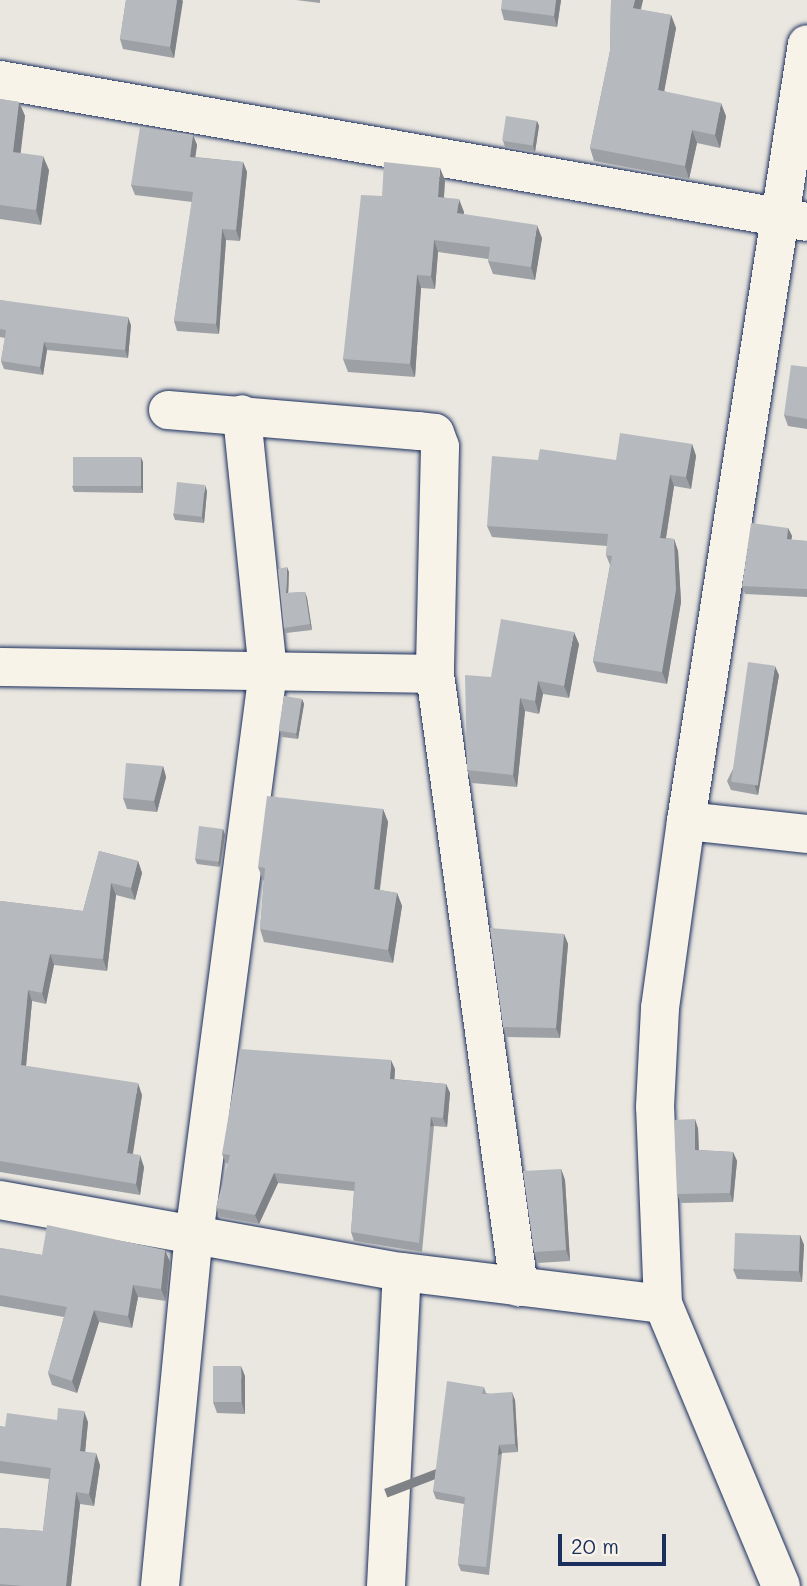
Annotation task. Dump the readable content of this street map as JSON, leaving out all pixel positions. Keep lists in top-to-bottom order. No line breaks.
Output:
{"scale_bar":"20 m"}
